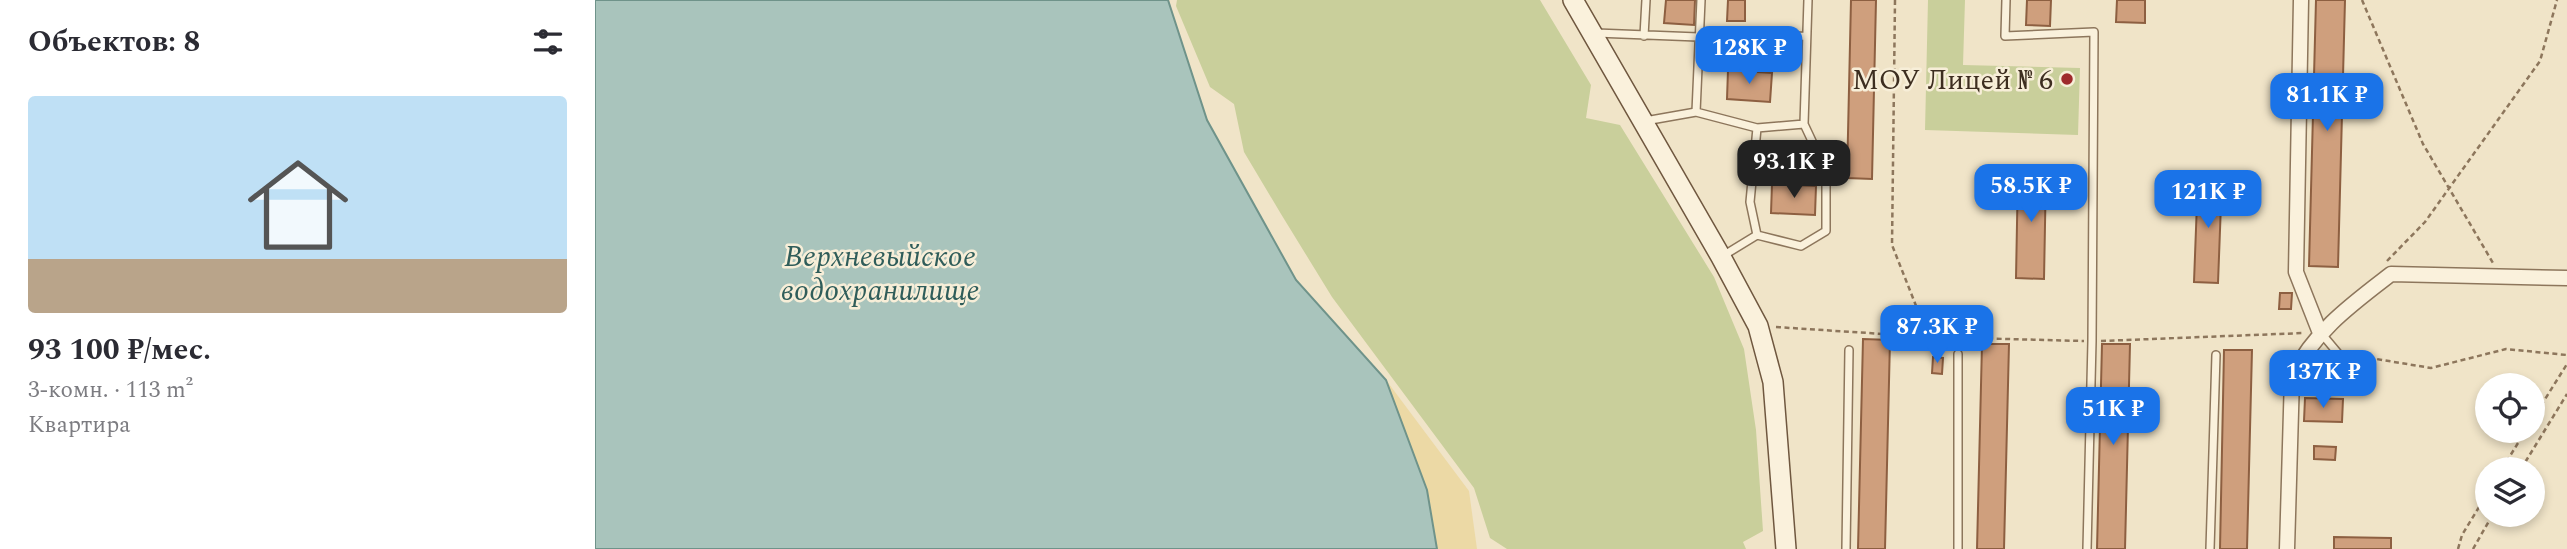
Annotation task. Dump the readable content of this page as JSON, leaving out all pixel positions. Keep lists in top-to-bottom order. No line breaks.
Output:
{"water":["Верхневыйское водохранилище"],"places":["МОУ Лицей № 6"],"page":{"heading":"Объектов: 8","price":["128K ₽","81.1K ₽","93.1K ₽","58.5K ₽","121K ₽","87.3K ₽","137K ₽","51K ₽"],"list":[{"name":"93 100 ₽/мес.","note":"3-комн. · 113 m² · Квартира"}]}}
